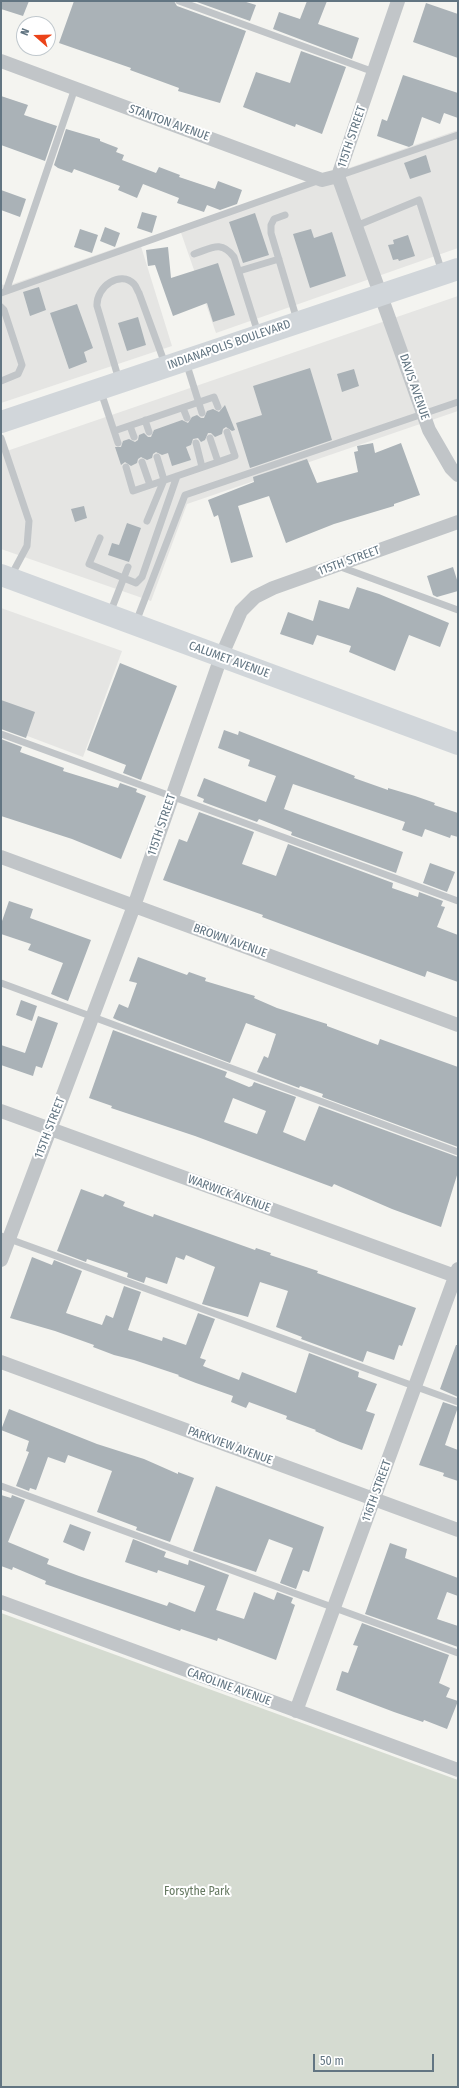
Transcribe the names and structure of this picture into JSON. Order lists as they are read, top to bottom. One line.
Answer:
{"streets":{"main road":["INDIANAPOLIS BOULEVARD","CALUMET AVENUE"],"street":["STANTON AVENUE","115TH STREET","DAVIS AVENUE","BROWN AVENUE","WARWICK AVENUE","PARKVIEW AVENUE","116TH STREET","CAROLINE AVENUE"]},"crossings":[["115TH STREET","INDIANAPOLIS BOULEVARD"],["115TH STREET","DAVIS AVENUE"],["115TH STREET","CALUMET AVENUE"],["115TH STREET","BROWN AVENUE"],["115TH STREET","WARWICK AVENUE"],["INDIANAPOLIS BOULEVARD","DAVIS AVENUE"],["WARWICK AVENUE","116TH STREET"],["PARKVIEW AVENUE","116TH STREET"],["116TH STREET","CAROLINE AVENUE"]],"parks":["Forsythe Park"],"scale_bar":"50 m","north":"left"}
